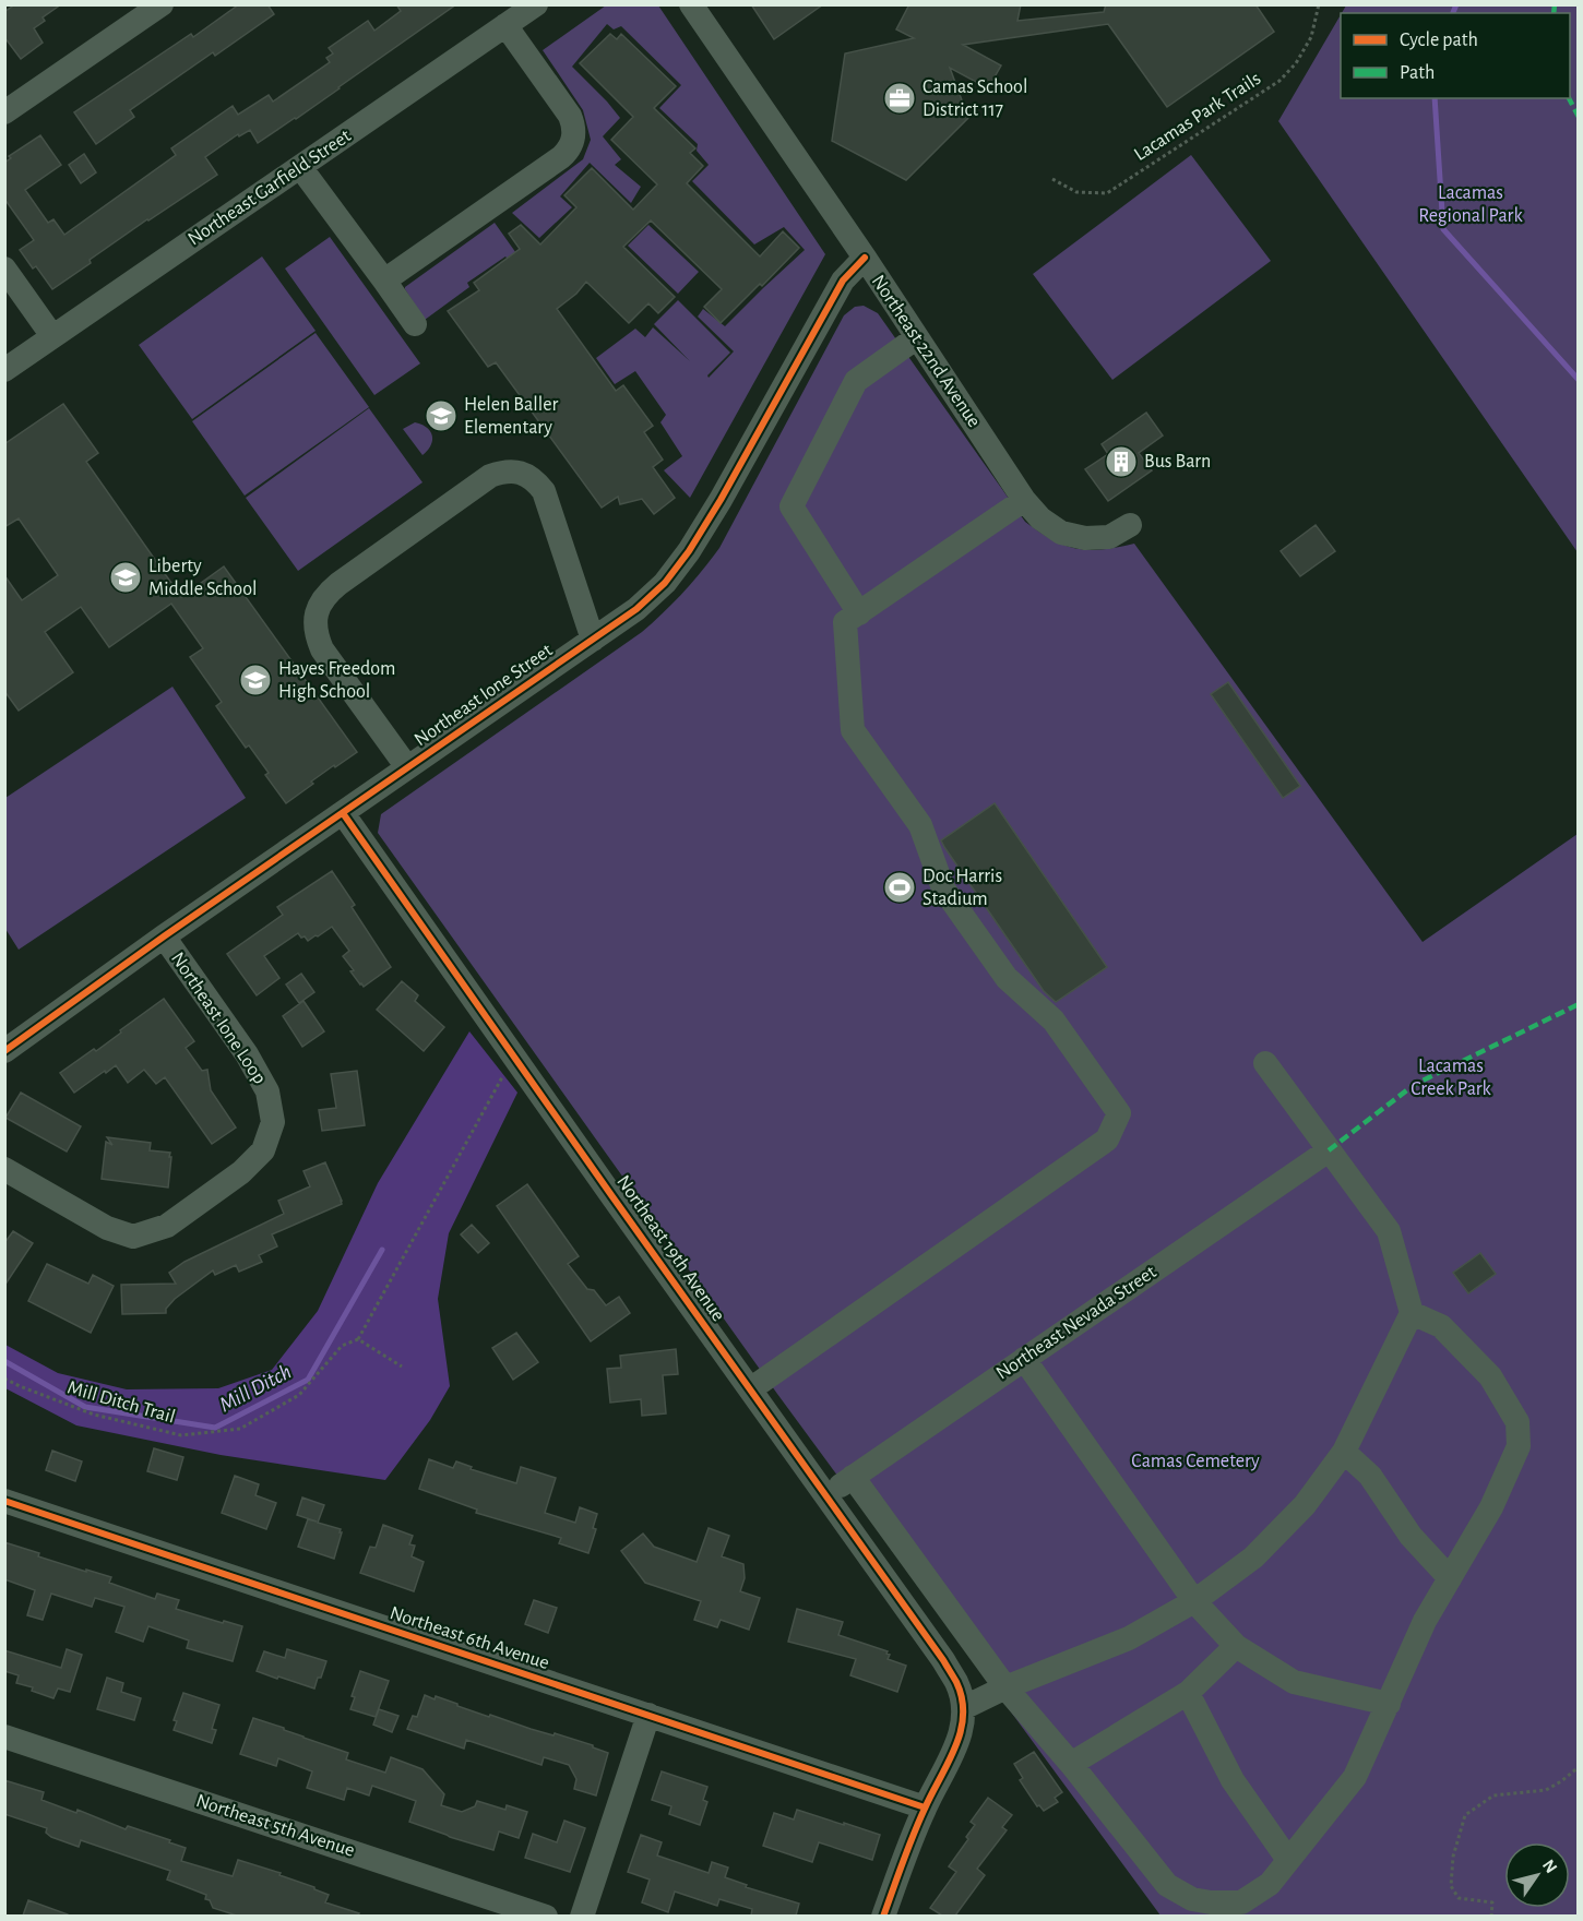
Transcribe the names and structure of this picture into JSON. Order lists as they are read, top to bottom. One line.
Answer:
{"streets":{"street":["Northeast Garfield Street","Northeast 22nd Avenue","Northeast Ione Street","Northeast Ione Loop","Northeast 19th Avenue","Northeast Nevada Street","Northeast 6th Avenue","Northeast 5th Avenue"],"path":["Lacamas Park Trails","Mill Ditch Trail"]},"crossings":[["Northeast 22nd Avenue","Northeast Ione Street"],["Northeast Ione Street","Northeast Ione Loop"],["Northeast Ione Street","Northeast 19th Avenue"],["Northeast 19th Avenue","Northeast Nevada Street"],["Northeast 19th Avenue","Mill Ditch Trail"]],"water":["Mill Ditch"],"parks":["Lacamas Regional Park","Lacamas Creek Park","Camas Cemetery"],"places":{"office":["Camas School District 117"],"school or university":["Helen Baller Elementary","Liberty Middle School","Hayes Freedom High School"],"building":["Bus Barn"],"sports":["Doc Harris Stadium"]},"legend":["Cycle path","Path"],"north":"top right"}
